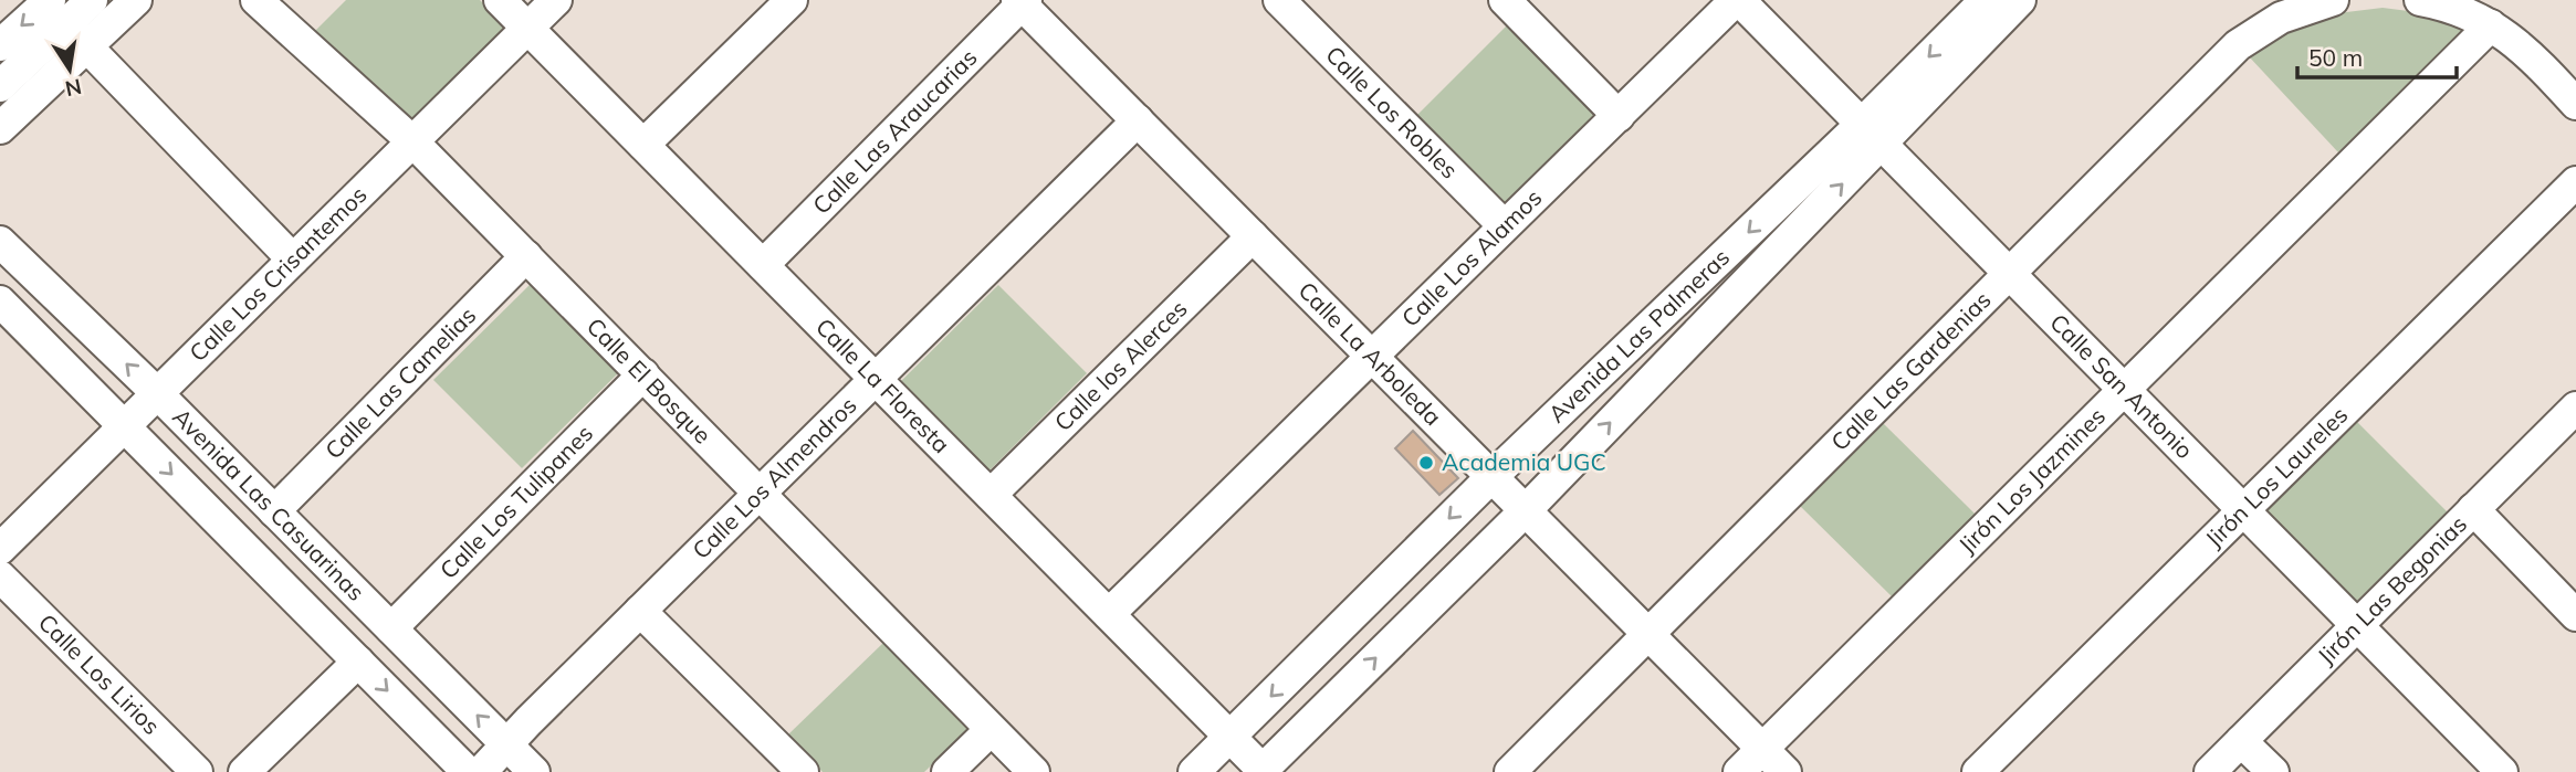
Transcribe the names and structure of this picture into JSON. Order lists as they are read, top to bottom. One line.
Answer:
{"streets":{"street":["Calle Los Robles","Calle Las Araucarias","Calle Los Alamos","Calle Los Crisantemos","Avenida Las Palmeras","Calle La Arboleda","Calle los Alerces","Calle Las Gardenias","Calle El Bosque","Calle Las Camelias","Calle La Floresta","Calle San Antonio","Jirón Los Laureles","Calle Los Almendros","Jirón Los Jazmines","Calle Los Tulipanes","Avenida Las Casuarinas","Jirón Las Begonias","Calle Los Lirios"]},"crossings":[["Calle Los Robles","Calle Los Alamos"],["Calle Las Araucarias","Calle La Arboleda"],["Calle Las Araucarias","Calle La Floresta"],["Calle Los Alamos","Calle La Arboleda"],["Calle Los Alamos","Calle La Floresta"],["Calle Los Alamos","Calle San Antonio"],["Calle Los Crisantemos","Calle El Bosque"],["Calle Los Crisantemos","Calle La Floresta"],["Calle Los Crisantemos","Avenida Las Casuarinas"],["Avenida Las Palmeras","Calle La Arboleda"],["Avenida Las Palmeras","Calle La Floresta"],["Avenida Las Palmeras","Calle San Antonio"],["Calle La Arboleda","Calle los Alerces"],["Calle La Arboleda","Calle Las Gardenias"],["Calle La Arboleda","Calle Los Almendros"],["Calle La Arboleda","Jirón Los Jazmines"],["Calle los Alerces","Calle La Floresta"],["Calle Las Gardenias","Calle San Antonio"],["Calle El Bosque","Calle Las Camelias"],["Calle El Bosque","Calle Los Almendros"],["Calle El Bosque","Calle Los Tulipanes"],["Calle Las Camelias","Avenida Las Casuarinas"],["Calle La Floresta","Calle Los Almendros"],["Calle San Antonio","Jirón Los Laureles"],["Calle San Antonio","Jirón Los Jazmines"],["Calle San Antonio","Jirón Las Begonias"],["Calle Los Almendros","Avenida Las Casuarinas"],["Calle Los Tulipanes","Avenida Las Casuarinas"]],"places":["Academia UGC"],"scale_bar":"50 m","north":"bottom"}
